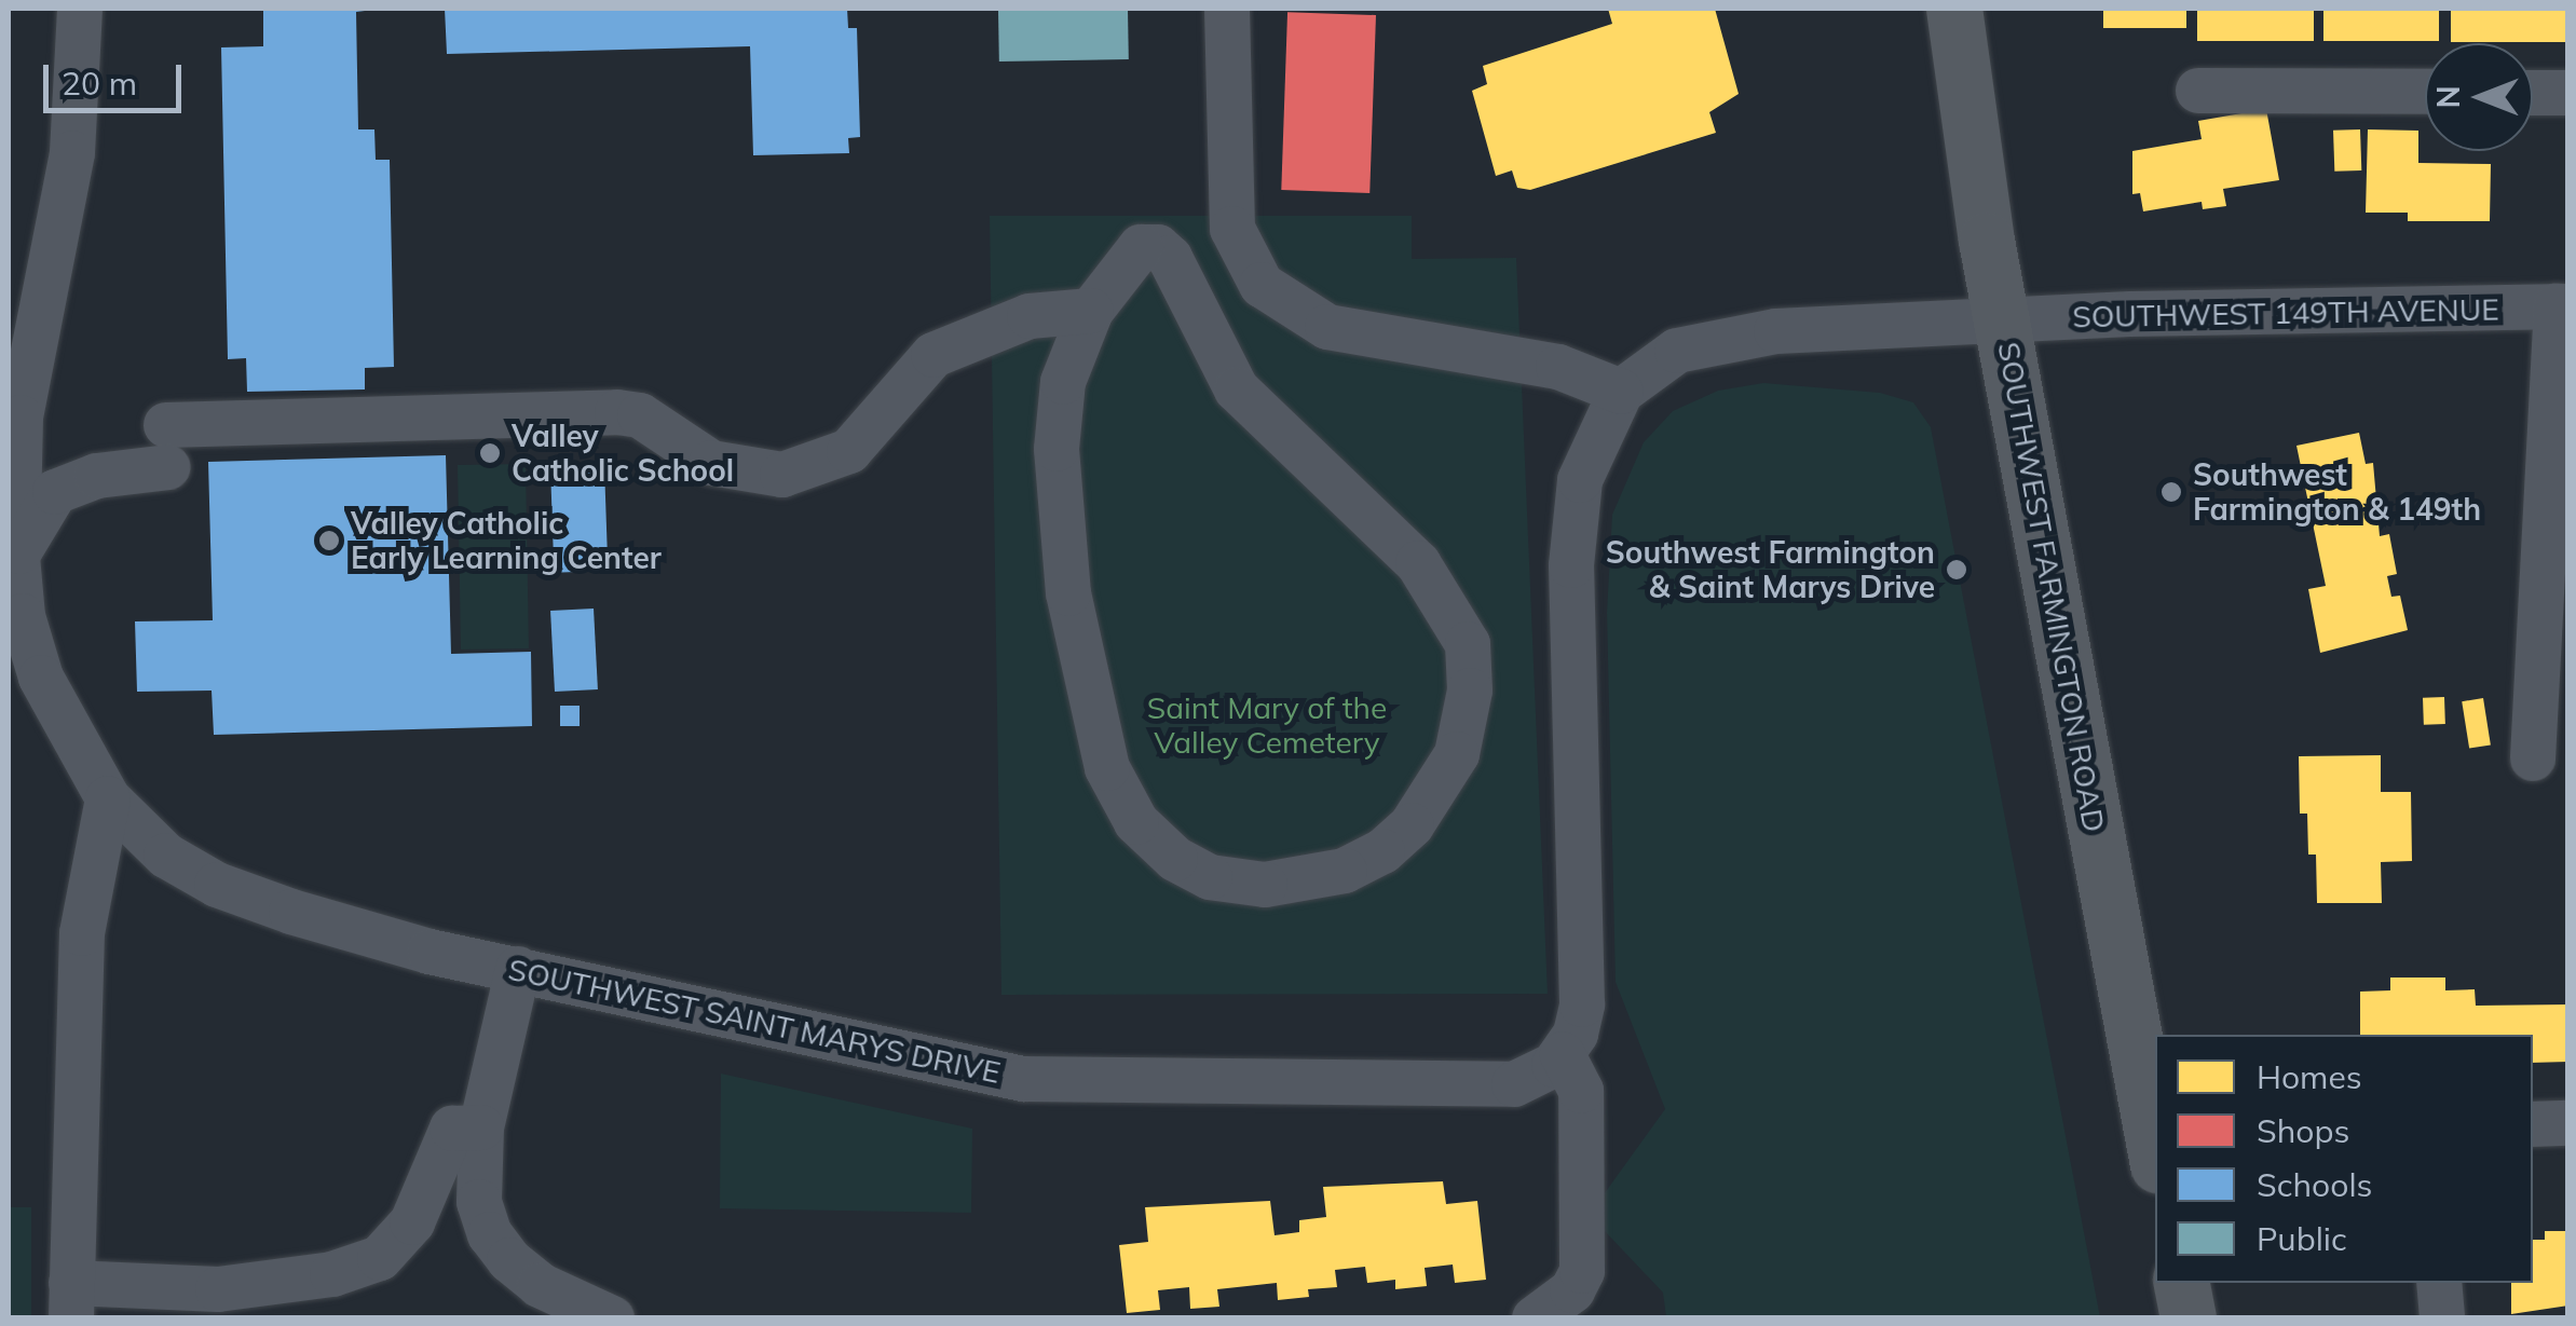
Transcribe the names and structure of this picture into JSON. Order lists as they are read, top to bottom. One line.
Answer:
{"streets":{"main road":["SOUTHWEST FARMINGTON ROAD"],"street":["SOUTHWEST 149TH AVENUE","SOUTHWEST SAINT MARYS DRIVE"]},"crossings":[["SOUTHWEST 149TH AVENUE","SOUTHWEST FARMINGTON ROAD"]],"parks":["Saint Mary of the Valley Cemetery"],"places":["Valley Catholic School","Southwest Farmington & 149th","Valley Catholic Early Learning Center","Southwest Farmington & Saint Marys Drive"],"legend":["Homes","Shops","Schools","Public"],"scale_bar":"20 m","north":"left"}
